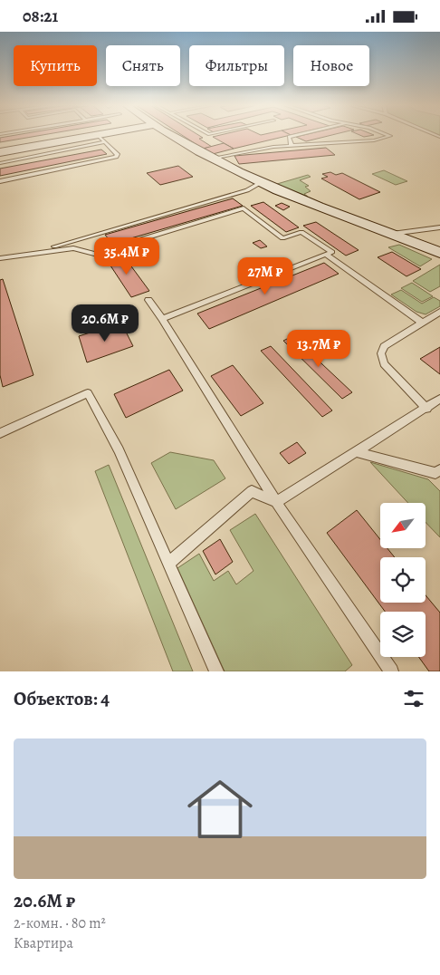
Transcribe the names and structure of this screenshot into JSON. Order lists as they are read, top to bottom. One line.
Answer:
{"north":"bottom left","page":{"status":"08:21","chip":["Купить","Снять","Фильтры","Новое"],"price":["35.4M ₽","27M ₽","20.6M ₽","13.7M ₽"],"heading":"Объектов: 4","list":[{"name":"20.6M ₽","note":"2-комн. · 80 m² · Квартира"}]}}
